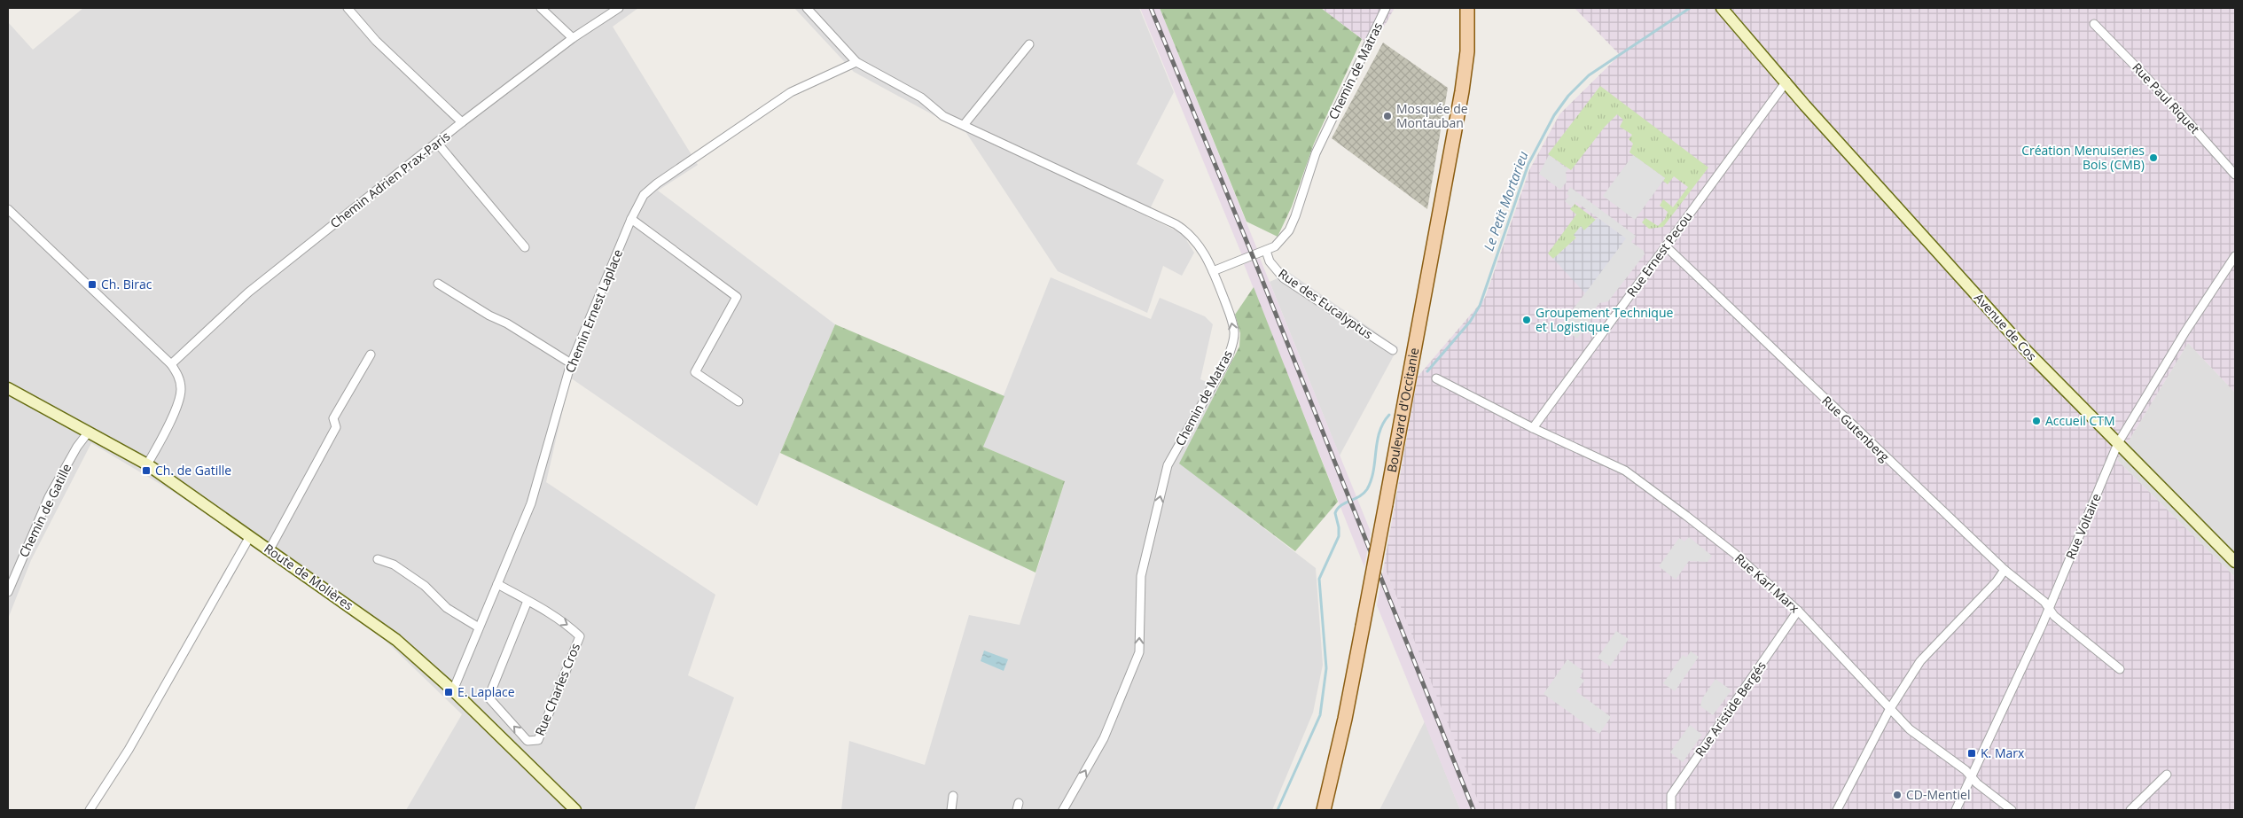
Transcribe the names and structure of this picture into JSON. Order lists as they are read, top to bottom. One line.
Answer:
{"streets":{"main road":["Boulevard d'Occitanie"],"street":["Chemin de Matras","Rue Paul Riquet","Chemin Adrien Prax-Paris","Rue Ernest Pecou","Rue des Eucalyptus","Chemin Ernest Laplace","Avenue de Cos","Rue Gutenberg","Chemin de Gatille","Rue Voltaire","Route de Molières","Rue Karl Marx","Rue Charles Cros","Rue Aristide Bergés"]},"crossings":[["Chemin de Matras","Rue des Eucalyptus"],["Rue Ernest Pecou","Avenue de Cos"],["Rue Ernest Pecou","Rue Gutenberg"],["Rue Ernest Pecou","Rue Karl Marx"],["Chemin Ernest Laplace","Route de Molières"],["Chemin Ernest Laplace","Rue Charles Cros"],["Avenue de Cos","Rue Voltaire"],["Rue Gutenberg","Rue Voltaire"],["Chemin de Gatille","Route de Molières"],["Rue Voltaire","Rue Karl Marx"],["Rue Karl Marx","Rue Aristide Bergés"]],"one_way":["Chemin de Matras"],"water":["Le Petit Mortarieu"],"places":{"other":["Mosquée de Montauban","Création Menuiseries Bois (CMB)","Groupement Technique et Logistique","Accueil CTM","CD-Mentiel"],"transit":["Ch. Birac","Ch. de Gatille","E. Laplace","K. Marx"]}}
